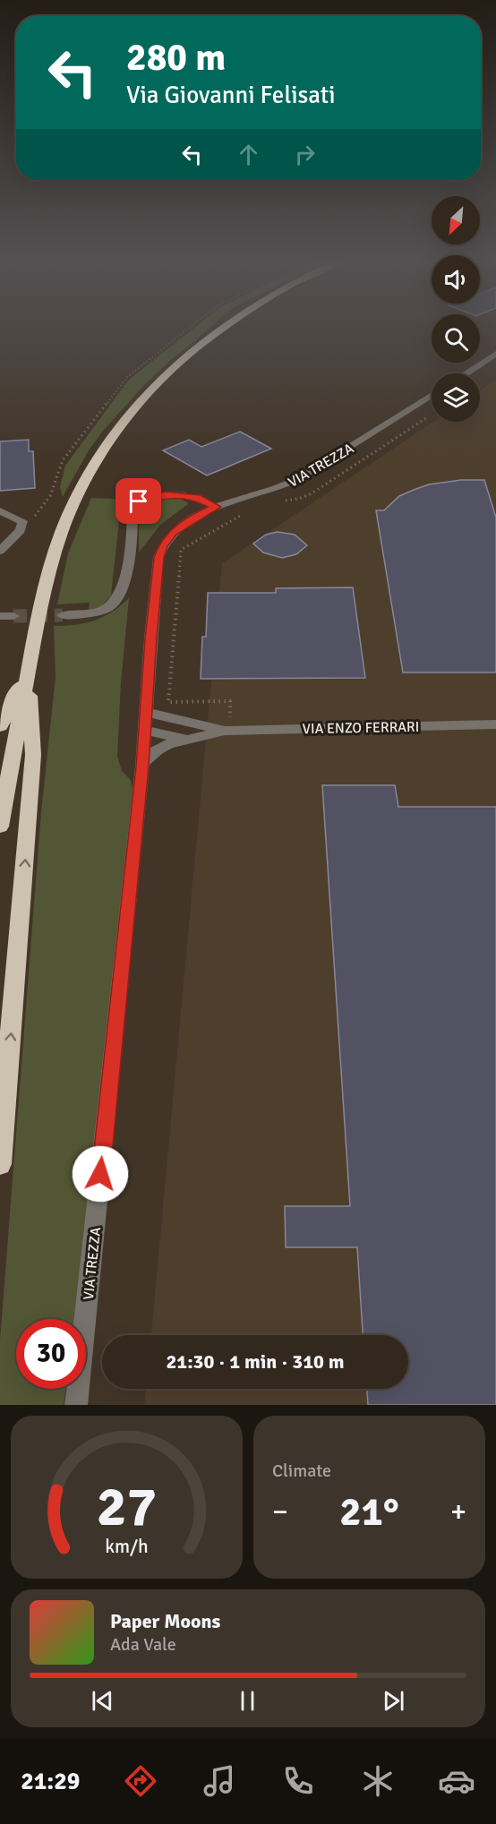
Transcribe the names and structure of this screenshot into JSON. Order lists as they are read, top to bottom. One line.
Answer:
{"streets":{"street":["VIA TREZZA","VIA ENZO FERRARI"]},"crossings":[["VIA TREZZA","VIA ENZO FERRARI"]],"north":"bottom left","page":{"turn":["280 m","Via Giovanni Felisati"],"limit":"30","trip":"21:30 · 1 min · 310 m","tile":"Climate","heat":["−","21°","+"],"song":["Paper Moons","Ada Vale"],"tabs":"21:29","gauge":["27","km/h"]}}
